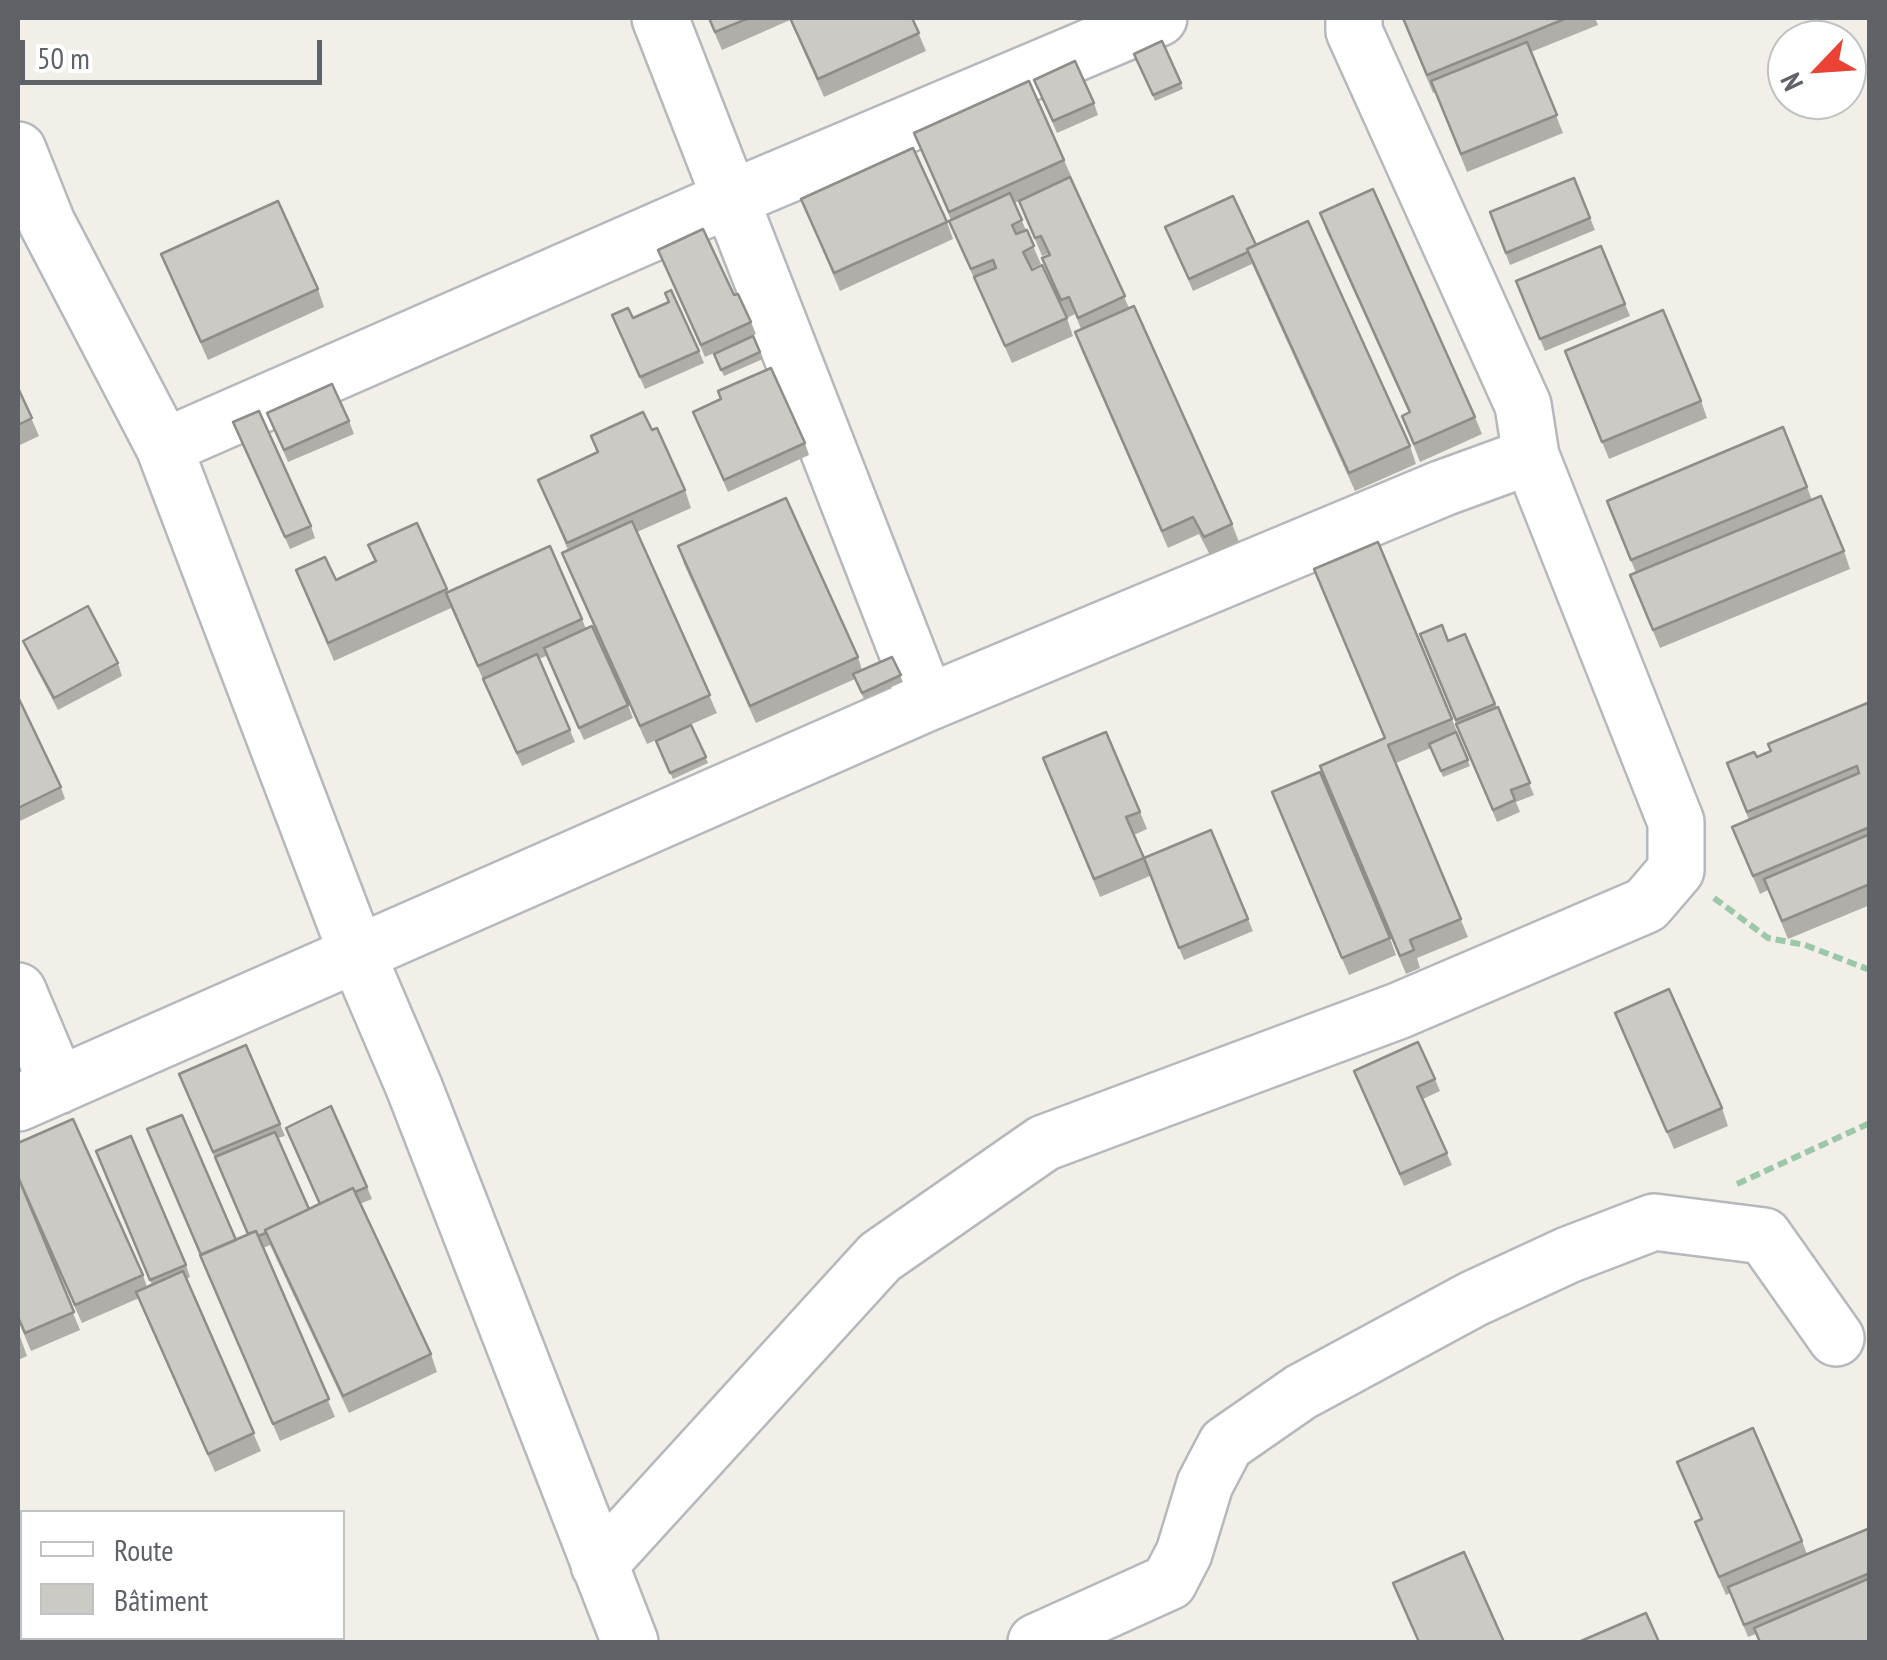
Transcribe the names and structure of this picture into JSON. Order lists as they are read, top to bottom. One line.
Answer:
{"legend":["Route","Bâtiment"],"scale_bar":"50 m","north":"bottom left"}
